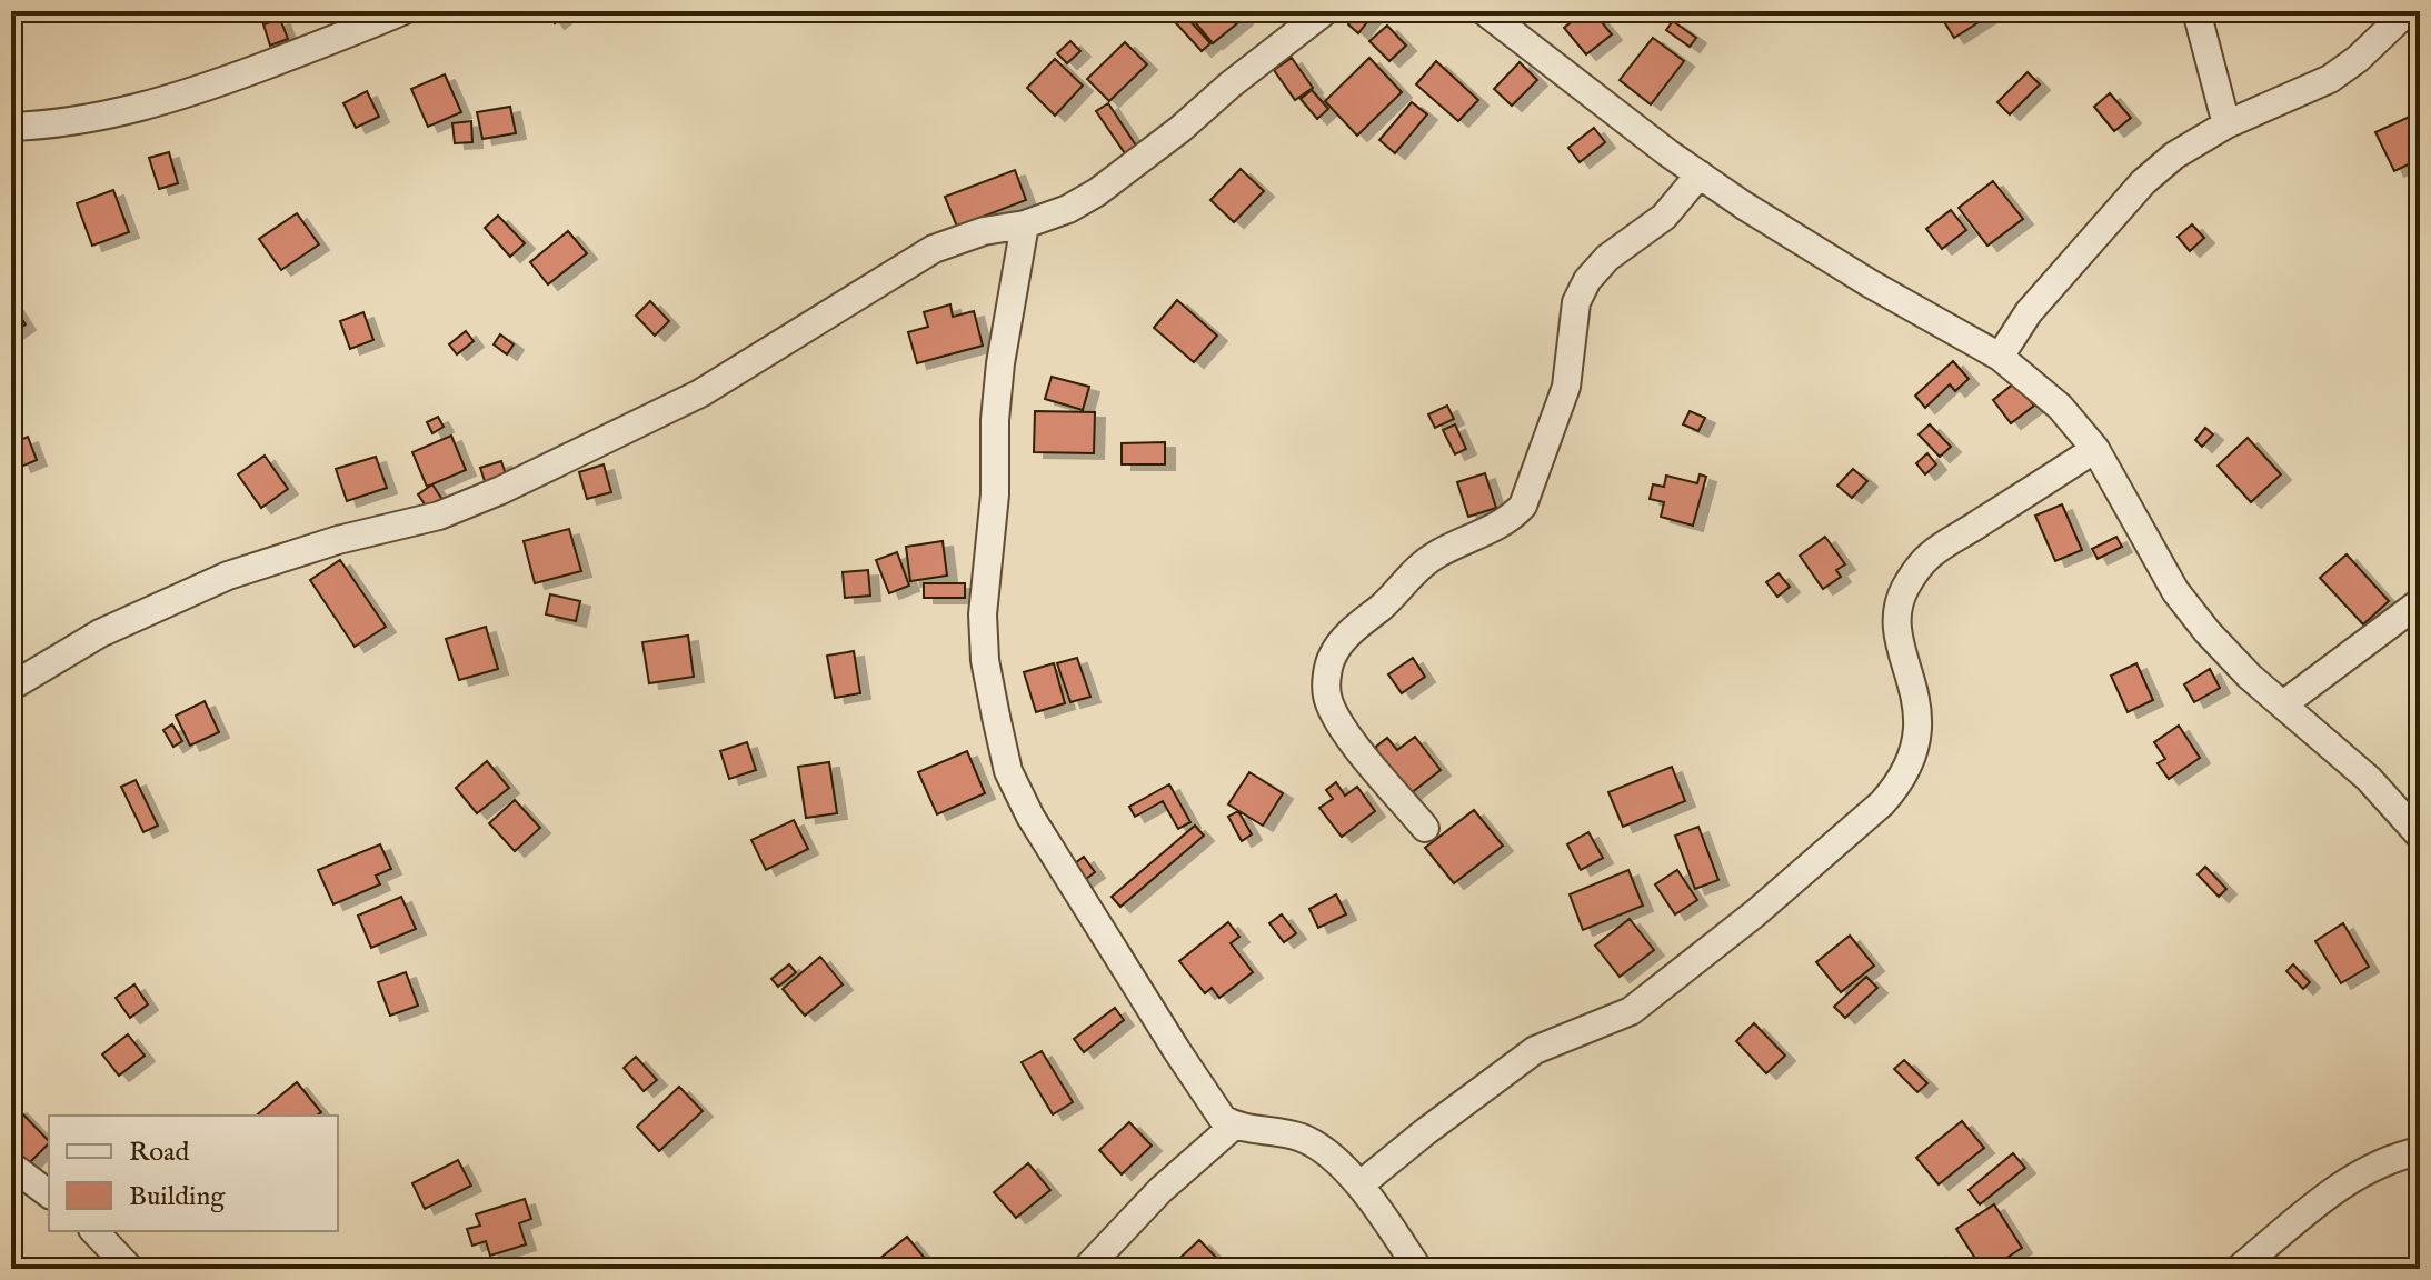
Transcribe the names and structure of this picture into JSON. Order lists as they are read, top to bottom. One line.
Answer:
{"legend":["Road","Building"]}
